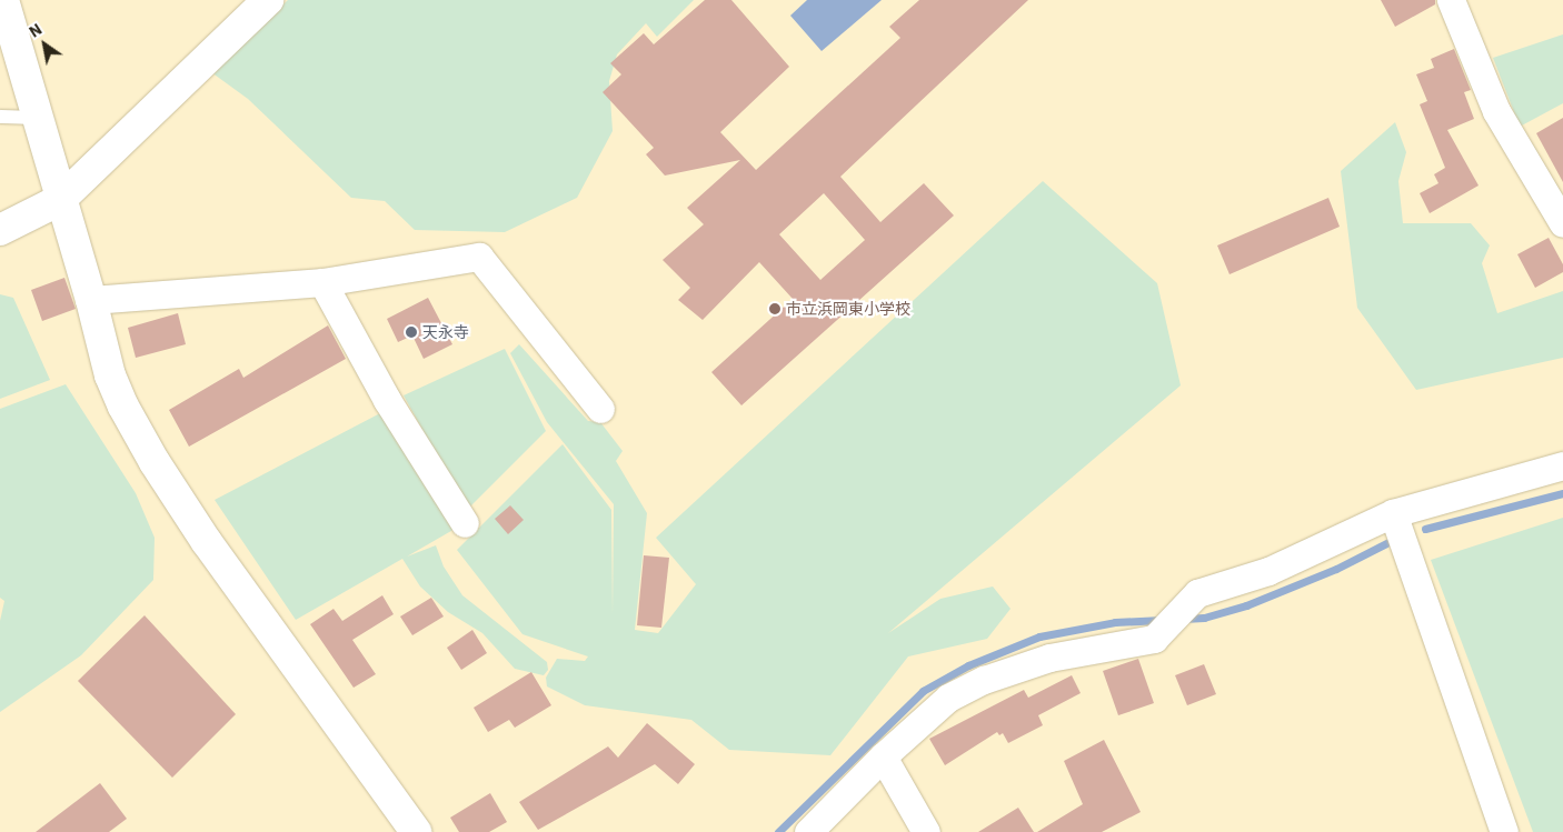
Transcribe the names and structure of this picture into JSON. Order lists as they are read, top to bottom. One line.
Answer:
{"places":["市立浜岡東小学校","天永寺"],"north":"top left"}
